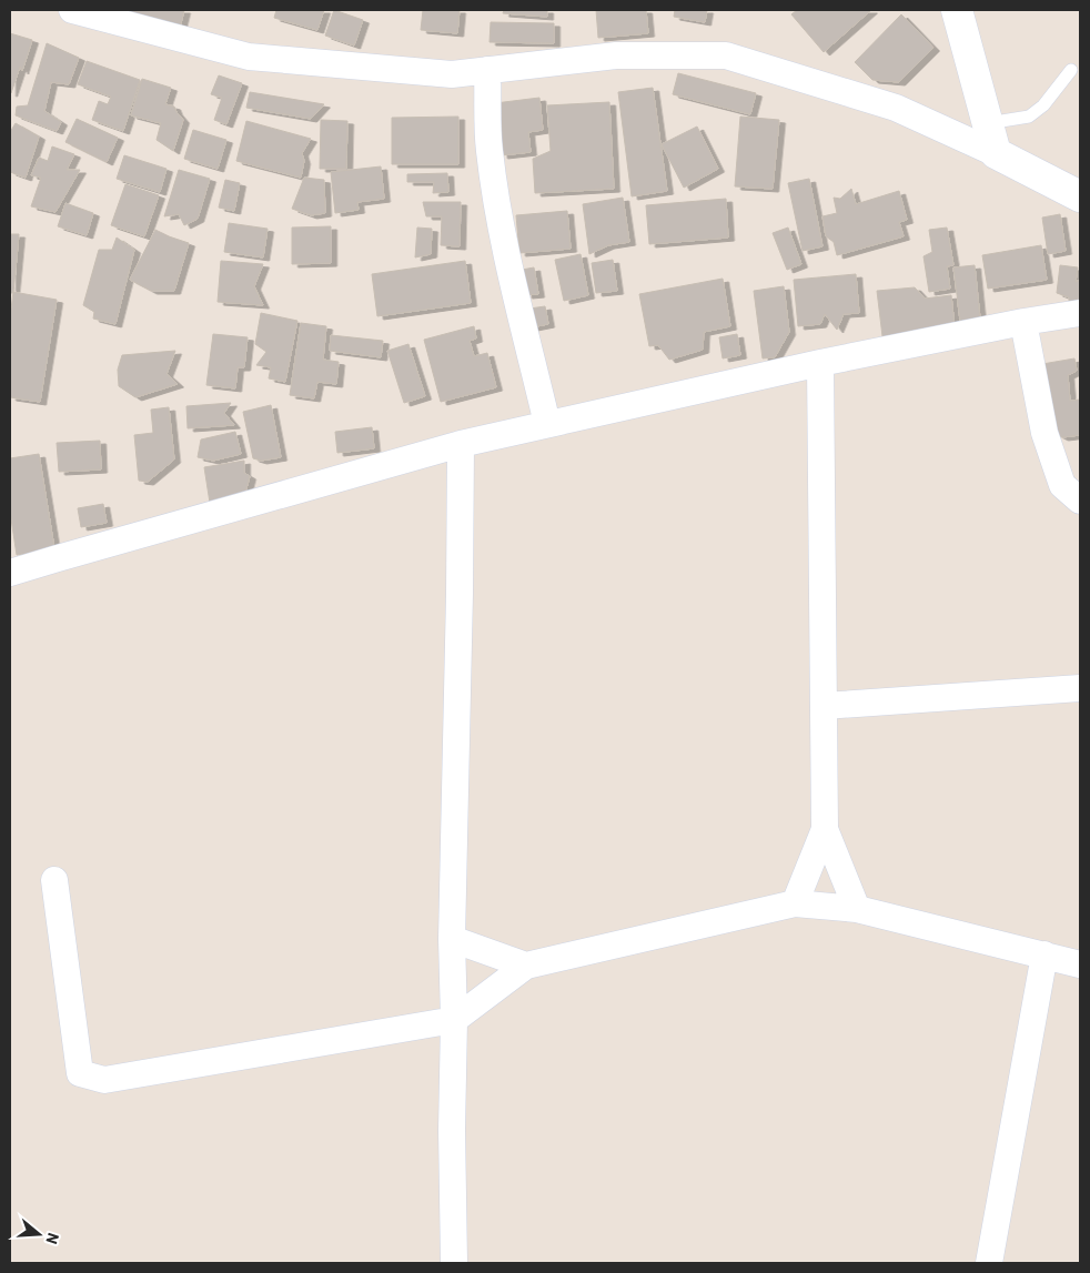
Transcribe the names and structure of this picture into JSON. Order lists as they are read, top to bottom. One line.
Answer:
{"north":"right"}
